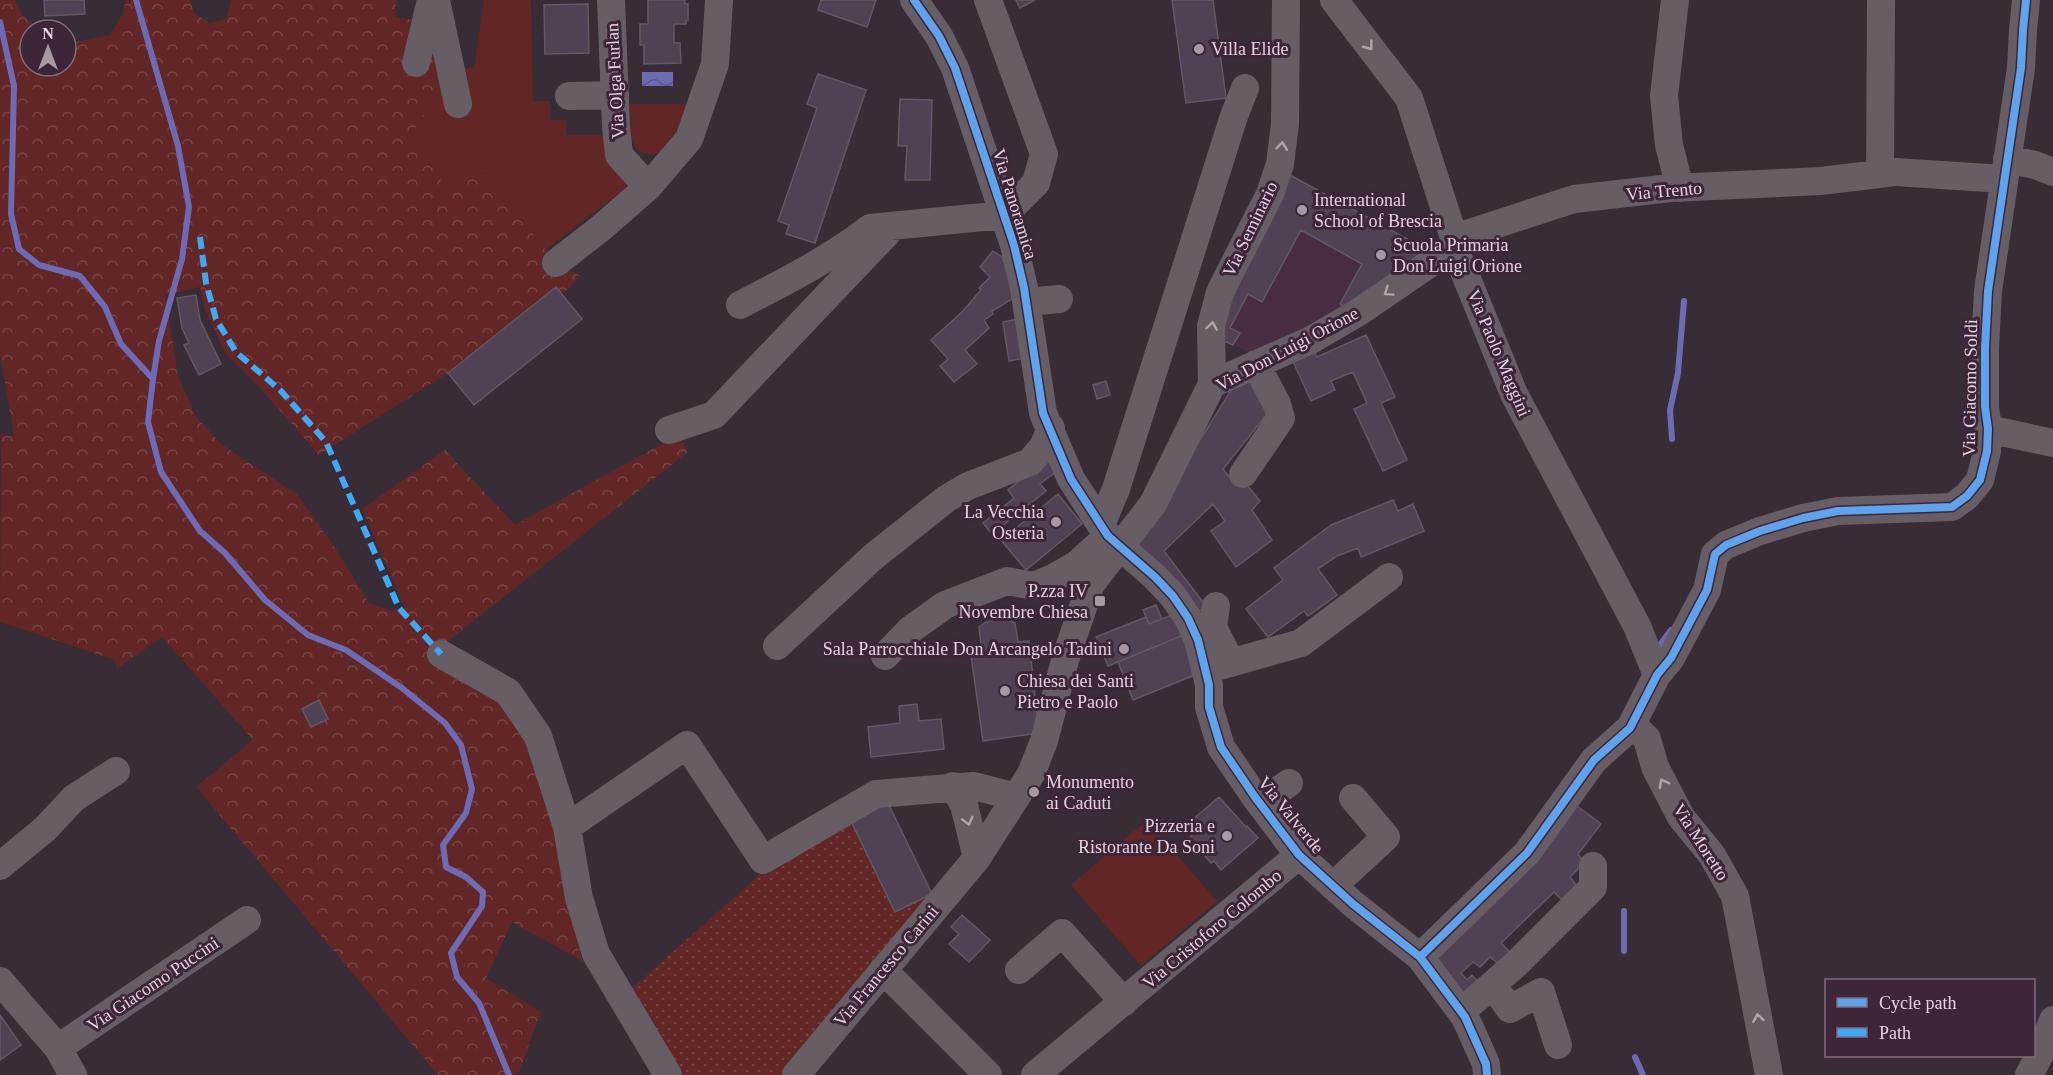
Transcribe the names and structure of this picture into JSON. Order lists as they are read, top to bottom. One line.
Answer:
{"streets":{"street":["Via Olga Furlan","Via Trento","Via Panoramica","Via Seminario","Via Don Luigi Orione","Via Paolo Maggini","Via Giacomo Soldi","Via Valverde","Via Moretto","Via Cristoforo Colombo","Via Francesco Carini","Via Giacomo Puccini"]},"crossings":[["Via Trento","Via Don Luigi Orione"],["Via Trento","Via Paolo Maggini"],["Via Trento","Via Giacomo Soldi"],["Via Panoramica","Via Don Luigi Orione"],["Via Panoramica","Via Valverde"],["Via Panoramica","Via Francesco Carini"],["Via Seminario","Via Don Luigi Orione"],["Via Don Luigi Orione","Via Paolo Maggini"],["Via Don Luigi Orione","Via Valverde"],["Via Don Luigi Orione","Via Francesco Carini"],["Via Paolo Maggini","Via Giacomo Soldi"],["Via Giacomo Soldi","Via Moretto"],["Via Valverde","Via Cristoforo Colombo"],["Via Valverde","Via Francesco Carini"]],"one_way":["Via Don Luigi Orione","Via Paolo Maggini","Via Moretto"],"places":{"other":["Villa Elide","International School of Brescia","Scuola Primaria Don Luigi Orione","La Vecchia Osteria","Sala Parrocchiale Don Arcangelo Tadini","Chiesa dei Santi Pietro e Paolo","Monumento ai Caduti","Pizzeria e Ristorante Da Soni"],"transit":["P.zza IV Novembre Chiesa"]},"legend":["Cycle path","Path"],"north":"top"}
